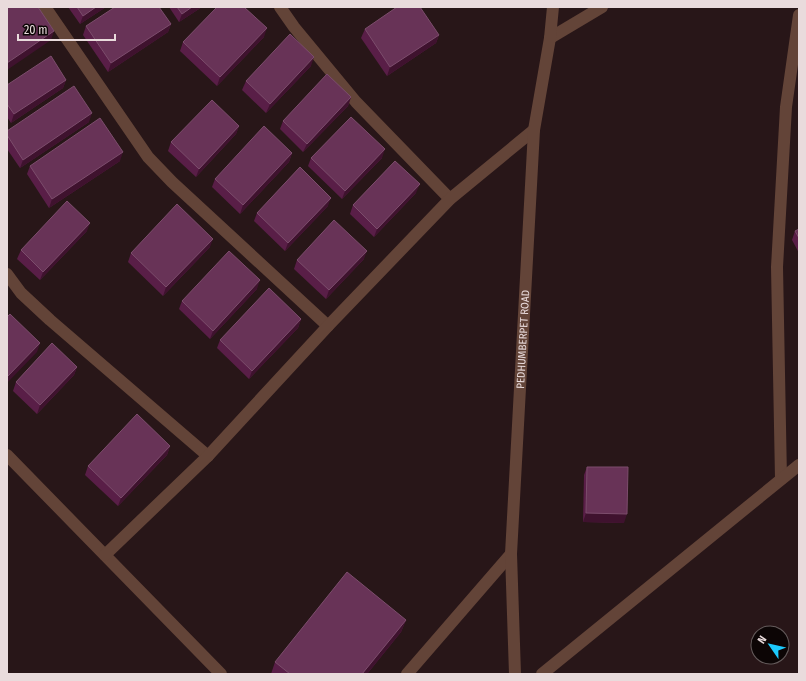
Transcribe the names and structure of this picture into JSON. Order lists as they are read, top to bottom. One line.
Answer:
{"streets":{"street":["PEDHUMBERPET ROAD"]},"scale_bar":"20 m","north":"top left"}
